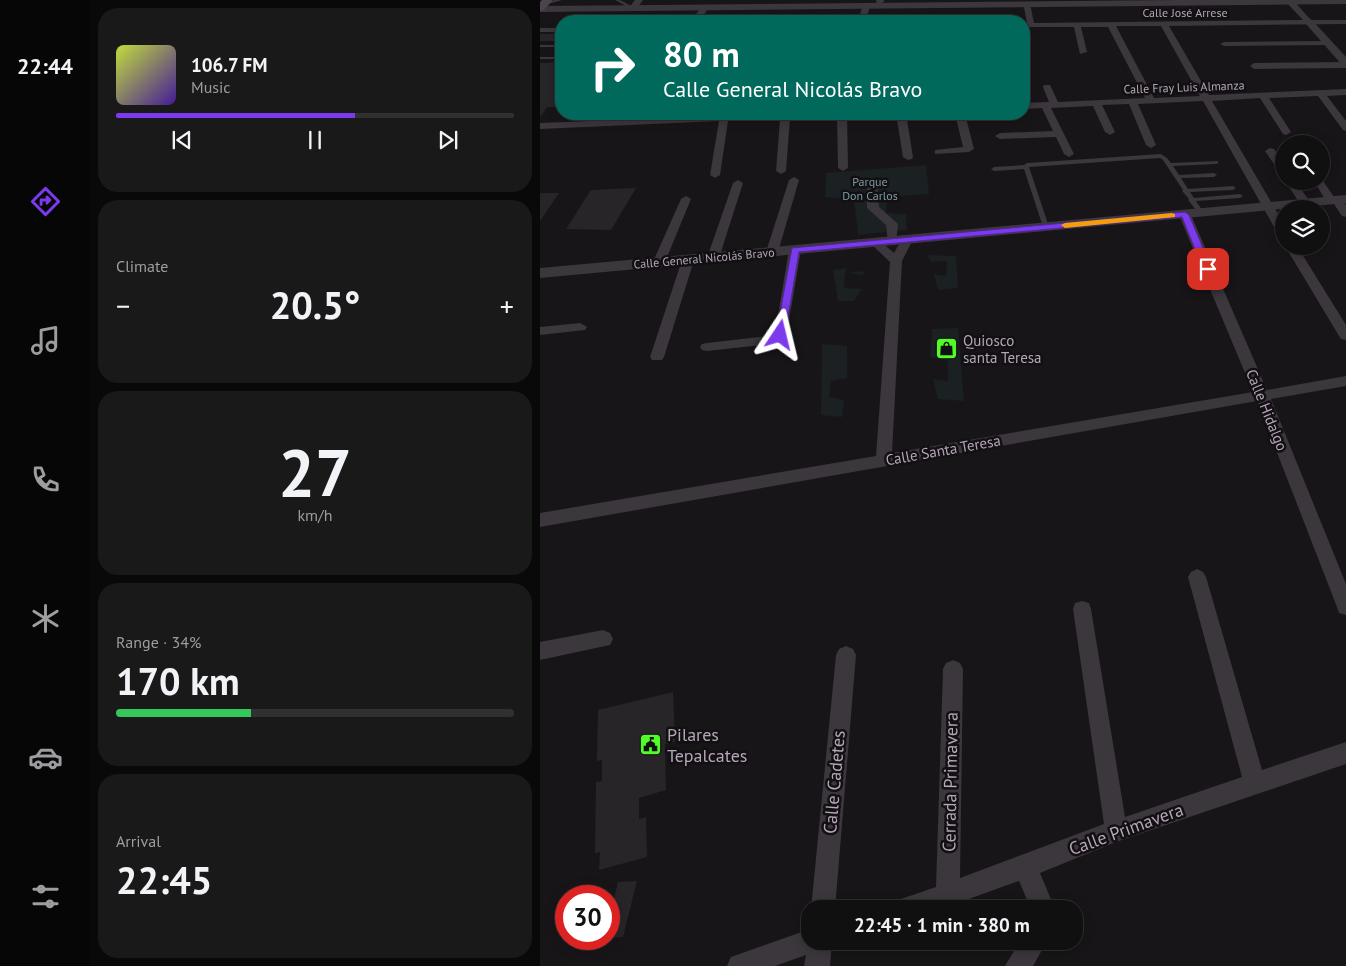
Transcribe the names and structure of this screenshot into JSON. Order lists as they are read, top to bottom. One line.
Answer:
{"streets":{"street":["Calle José Arrese","Calle Fray Luis Almanza","Calle General Nicolás Bravo","Calle Hidalgo","Calle Santa Teresa","Calle Cadetes","Cerrada Primavera","Calle Primavera"]},"crossings":[["Calle General Nicolás Bravo","Calle Hidalgo"],["Calle Hidalgo","Calle Santa Teresa"],["Cerrada Primavera","Calle Primavera"]],"parks":["Parque Don Carlos"],"places":{"shop":["Quiosco santa Teresa"],"public building":["Pilares Tepalcates"]},"page":{"tabs":"22:44","turn":["80 m","Calle General Nicolás Bravo"],"song":["106.7 FM","Music"],"tile":["Climate",["27","km/h"],["Range · 34%","170 km"],["Arrival","22:45"]],"heat":["−","20.5°","+"],"limit":"30","trip":"22:45 · 1 min · 380 m"}}
